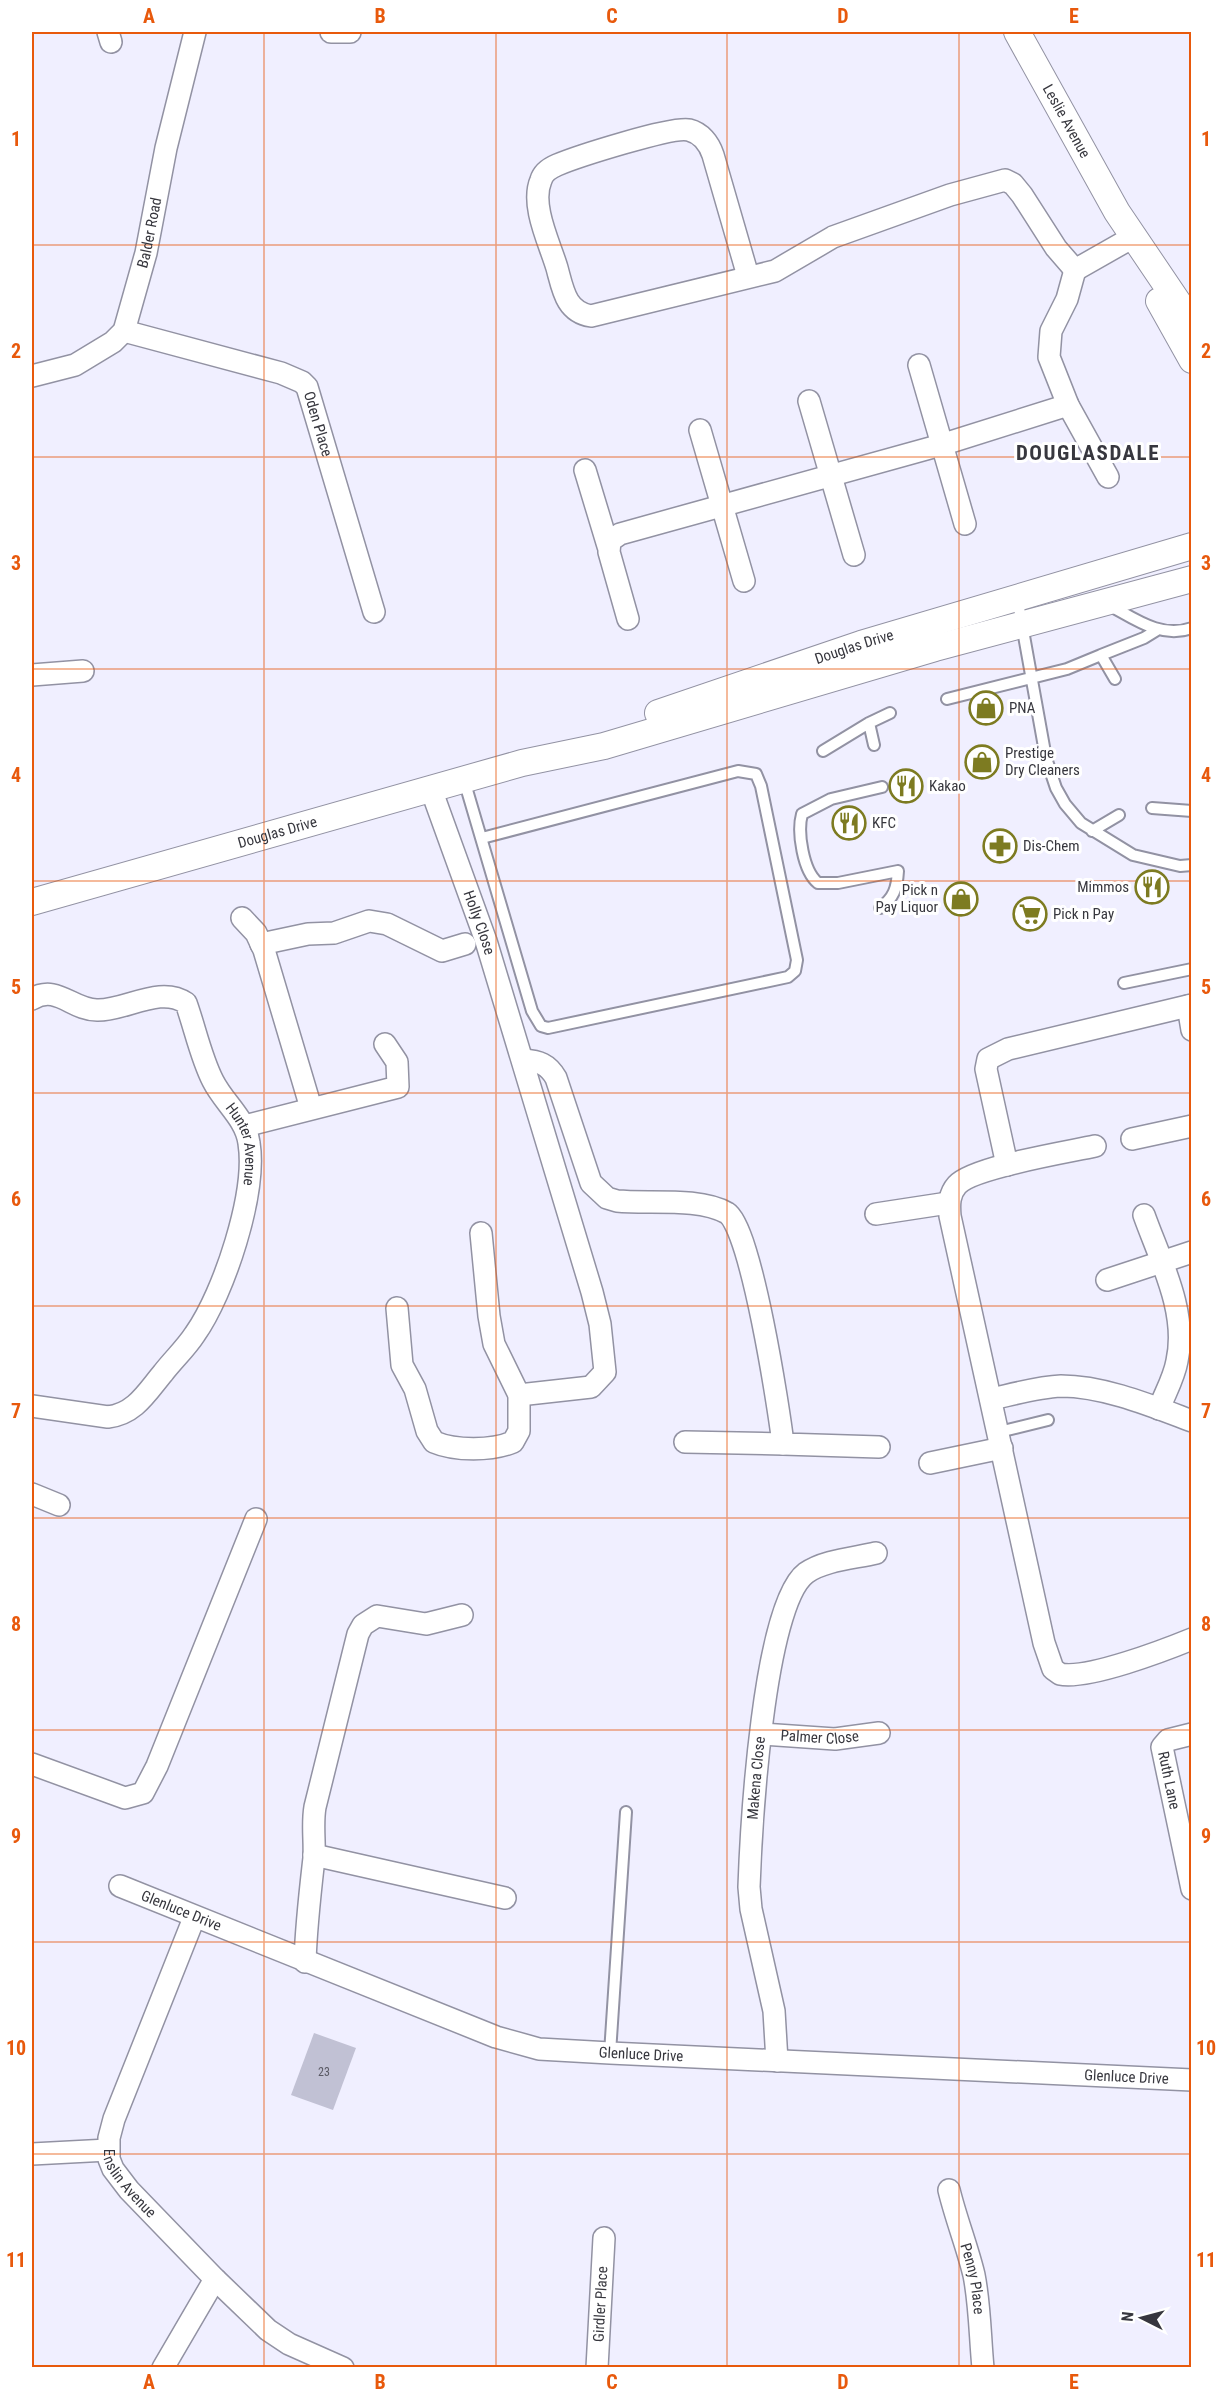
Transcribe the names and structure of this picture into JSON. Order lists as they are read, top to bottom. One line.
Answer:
{"streets":{"street":["Leslie Avenue","Balder Road","Oden Place","Douglas Drive","Holly Close","Hunter Avenue","Palmer Close","Makena Close","Ruth Lane","Glenluce Drive","Enslin Avenue","Penny Place","Girdler Place"]},"crossings":[["Balder Road","Oden Place"],["Douglas Drive","Holly Close"],["Palmer Close","Makena Close"],["Makena Close","Glenluce Drive"],["Glenluce Drive","Enslin Avenue"]],"districts":["DOUGLASDALE"],"places":{"shop":["PNA","Prestige Dry Cleaners","Pick n Pay Liquor"],"restaurant":["Kakao","KFC","Mimmos"],"pharmacy":["Dis-Chem"],"supermarket":["Pick n Pay"]},"house_numbers":["23"],"north":"left","grid":{"columns":["A","B","C","D","E"],"rows":["1","2","3","4","5","6","7","8","9","10","11"]}}
